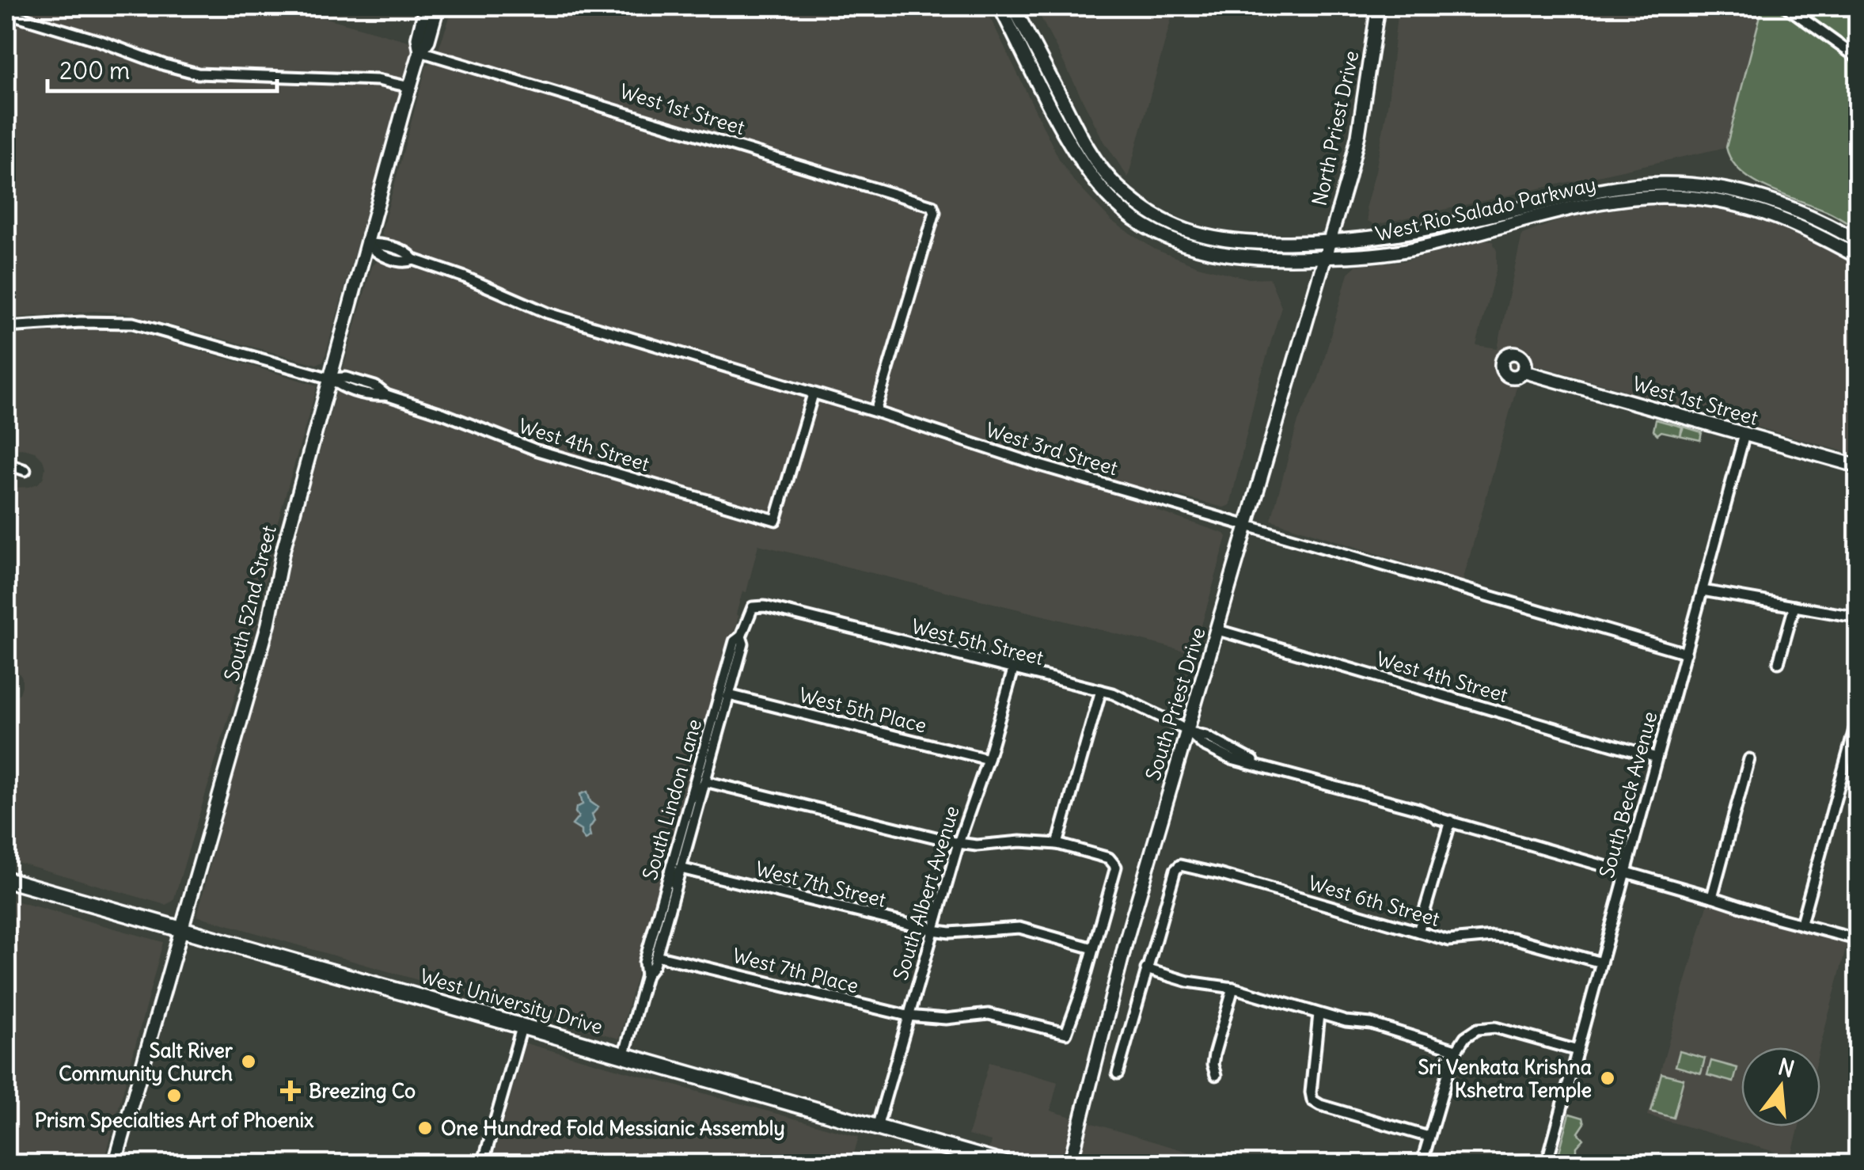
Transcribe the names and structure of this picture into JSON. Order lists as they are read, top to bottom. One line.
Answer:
{"streets":{"main road":["West 1st Street","North Priest Drive","West Rio Salado Parkway","South 52nd Street","South Priest Drive","West University Drive"],"street":["West 4th Street","West 3rd Street","West 5th Street","West 5th Place","South Beck Avenue","South Lindon Lane","West 7th Street","South Albert Avenue","West 6th Street","West 7th Place"]},"crossings":[["West 1st Street","West 3rd Street"],["West 1st Street","South 52nd Street"],["West 1st Street","South Beck Avenue"],["North Priest Drive","West Rio Salado Parkway"],["North Priest Drive","South Priest Drive"],["West Rio Salado Parkway","South Priest Drive"],["West 4th Street","West 3rd Street"],["West 4th Street","South 52nd Street"],["West 4th Street","South Priest Drive"],["West 4th Street","South Beck Avenue"],["West 3rd Street","South 52nd Street"],["West 3rd Street","South Priest Drive"],["West 3rd Street","South Beck Avenue"],["South 52nd Street","West University Drive"],["West 5th Street","South Priest Drive"],["West 5th Street","South Beck Avenue"],["West 5th Street","South Lindon Lane"],["West 5th Street","South Albert Avenue"],["West 5th Place","South Lindon Lane"],["West 5th Place","South Albert Avenue"],["South Beck Avenue","West 6th Street"],["South Lindon Lane","West 7th Street"],["South Lindon Lane","West 7th Place"],["South Lindon Lane","West University Drive"],["West 7th Street","South Albert Avenue"],["West 7th Street","West 7th Place"],["South Albert Avenue","West 7th Place"],["South Albert Avenue","West University Drive"]],"places":{"other":["Salt River Community Church","Sri Venkata Krishna Kshetra Temple","Prism Specialties Art of Phoenix","One Hundred Fold Messianic Assembly"],"health":["Breezing Co"]},"scale_bar":"200 m","north":"top"}
